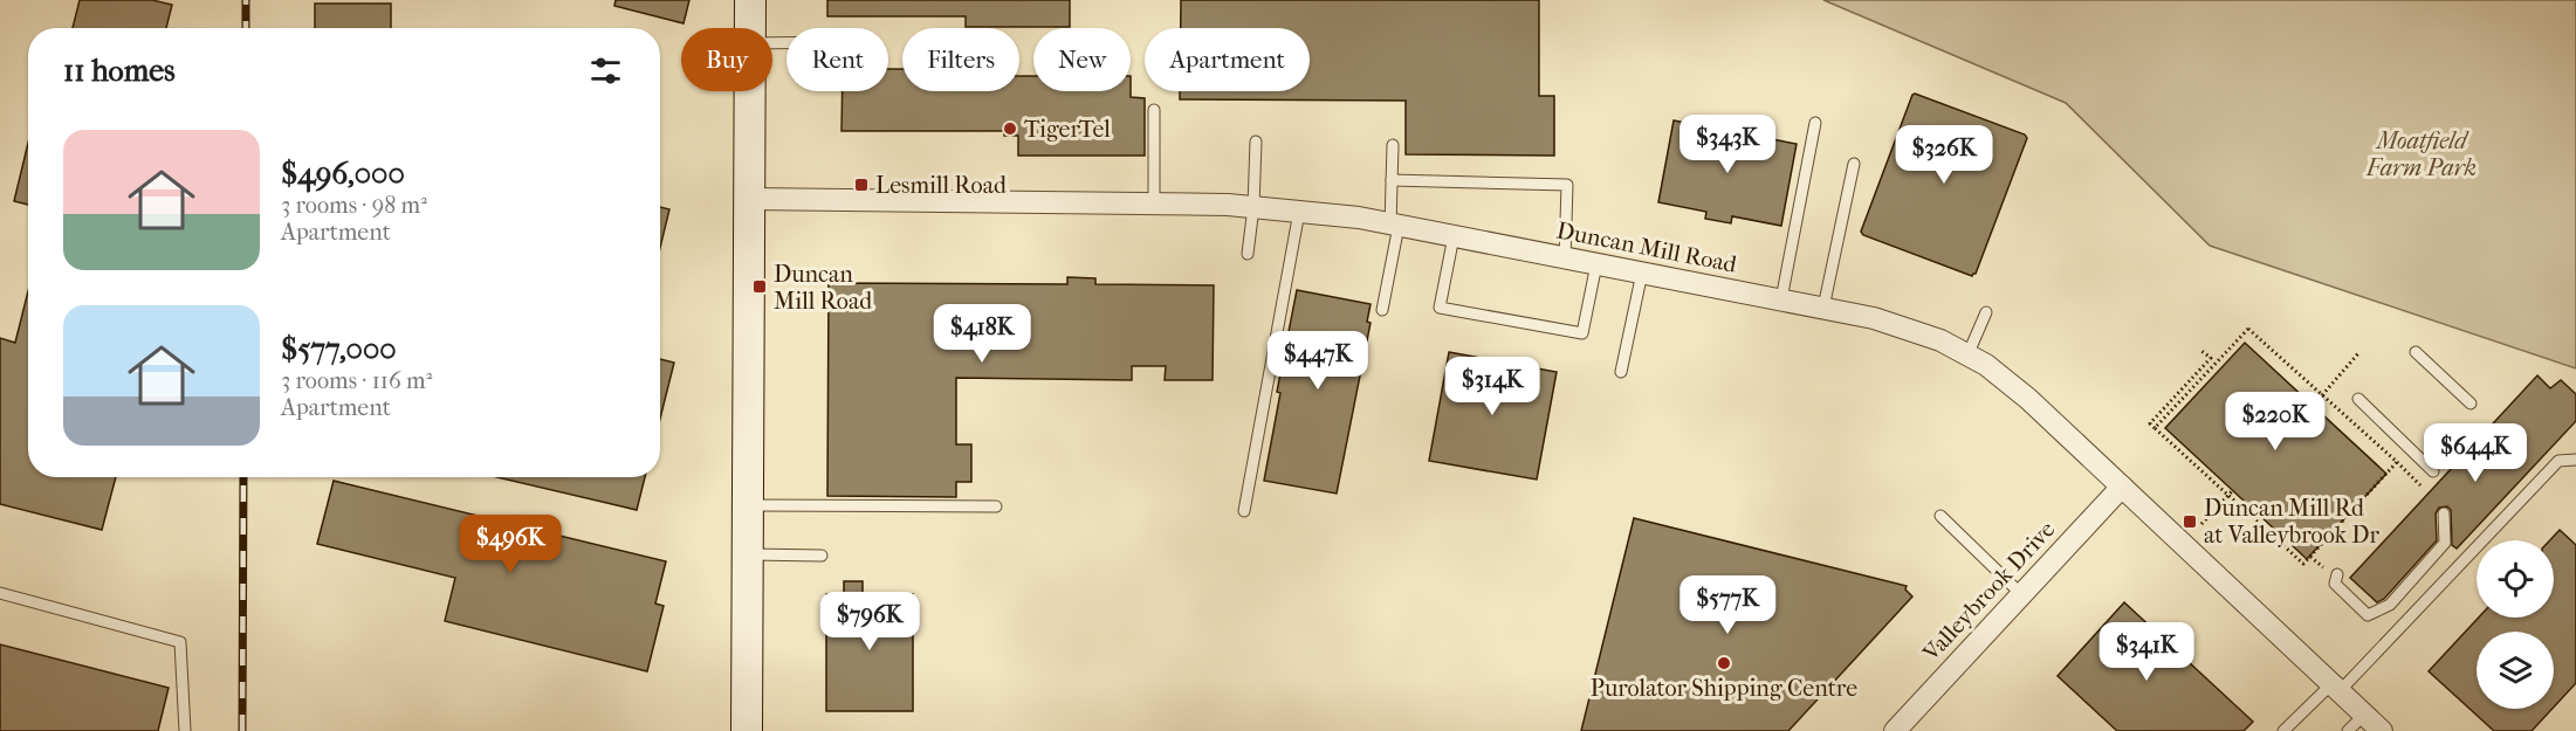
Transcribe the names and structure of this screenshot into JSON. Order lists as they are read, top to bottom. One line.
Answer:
{"streets":{"street":["Duncan Mill Road","Valleybrook Drive"]},"crossings":[["Duncan Mill Road","Valleybrook Drive"]],"parks":["Moatfield Farm Park"],"places":{"other":["TigerTel","Purolator Shipping Centre"],"transit":["Lesmill Road","Duncan Mill Road","Duncan Mill Rd at Valleybrook Dr"]},"page":{"chip":["Buy","Rent","Filters","New","Apartment"],"heading":"11 homes","list":[{"name":"$496,000","note":"3 rooms · 98 m² · Apartment"},{"name":"$577,000","note":"3 rooms · 116 m² · Apartment"}],"price":["$343K","$326K","$418K","$447K","$314K","$220K","$644K","$496K","$577K","$796K","$341K"]}}
